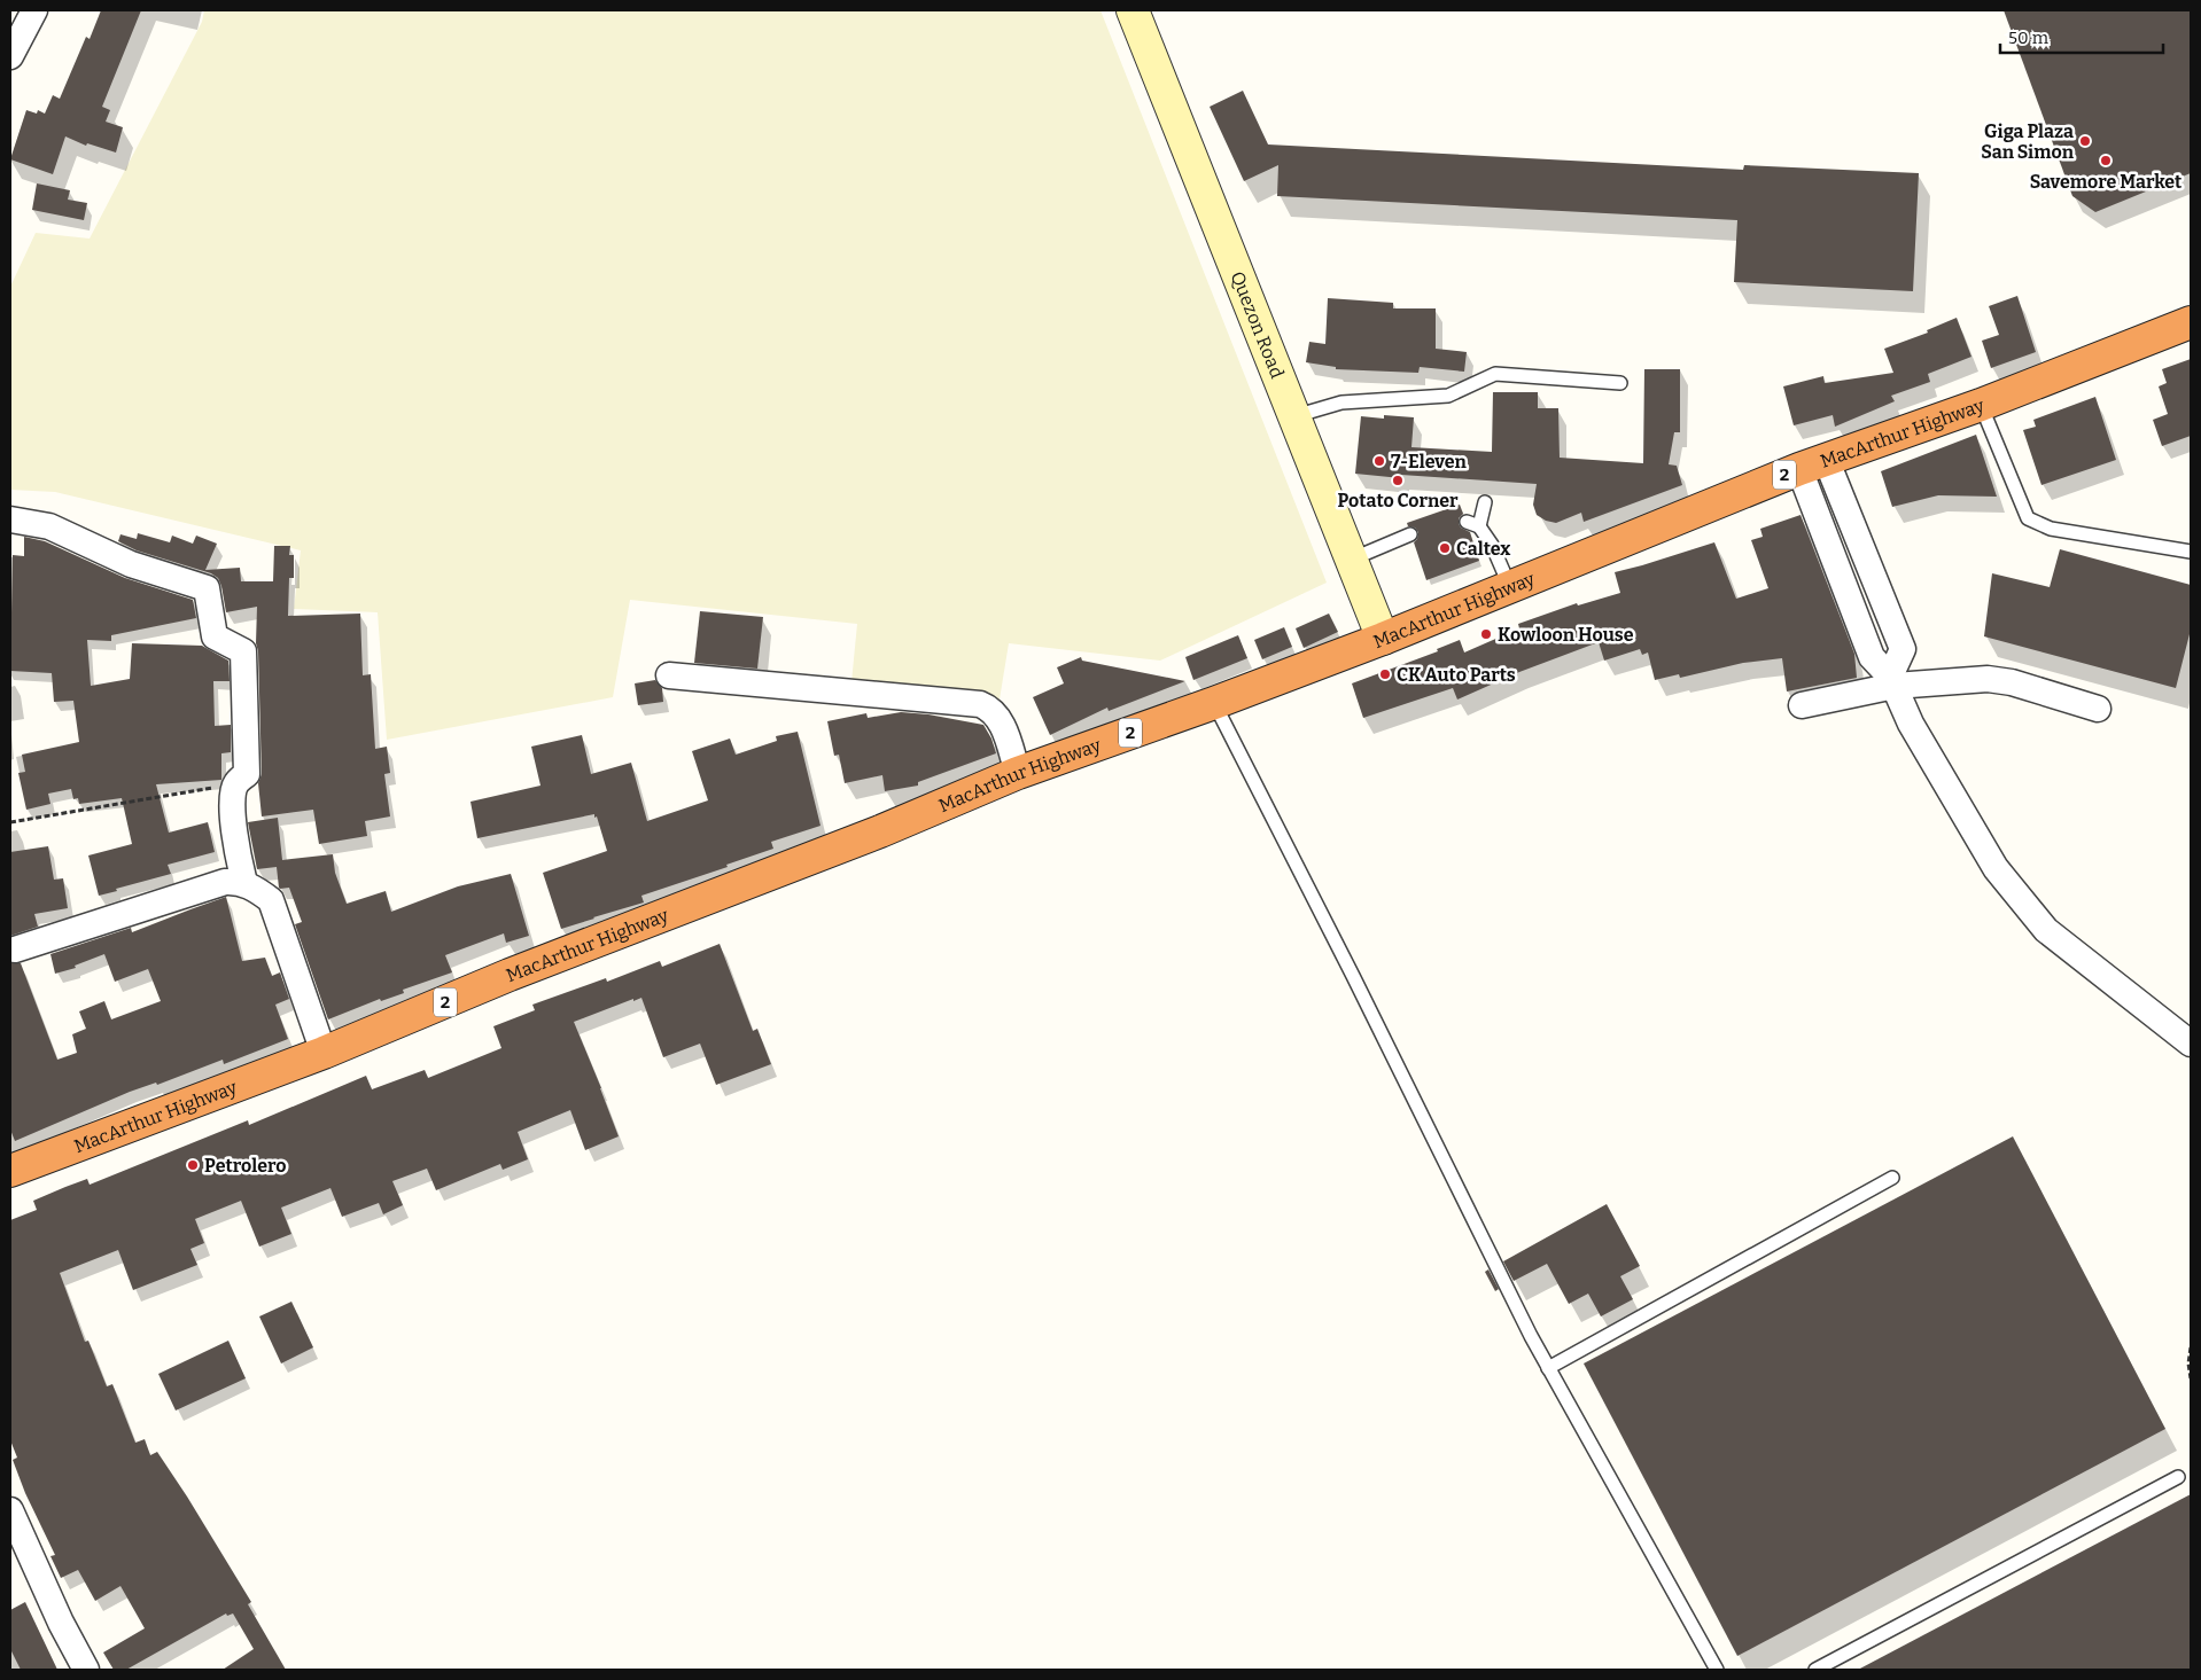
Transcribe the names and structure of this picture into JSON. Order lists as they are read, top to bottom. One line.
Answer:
{"streets":{"highway":["MacArthur Highway","2"],"main road":["Quezon Road"]},"crossings":[["Quezon Road","MacArthur Highway"]],"places":["Giga Plaza San Simon","Savemore Market","7-Eleven","Potato Corner","Caltex","Kowloon House","CK Auto Parts","Petrolero"],"scale_bar":"50 m"}
